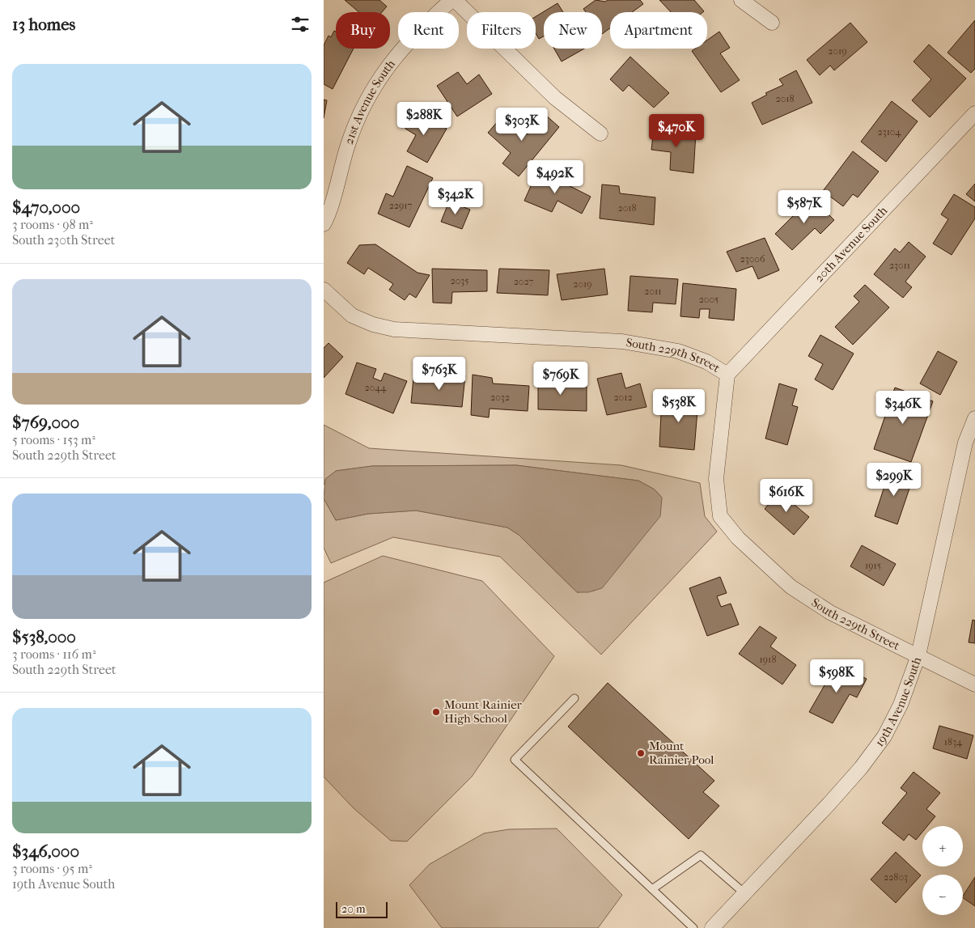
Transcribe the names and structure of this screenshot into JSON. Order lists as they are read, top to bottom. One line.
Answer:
{"streets":{"street":["21st Avenue South","20th Avenue South","South 229th Street","19th Avenue South"]},"crossings":[["20th Avenue South","South 229th Street"],["South 229th Street","19th Avenue South"]],"places":["Mount Rainier High School","Mount Rainier Pool"],"house_numbers":["2019","2018","23104","22917","2018","23006","23011","2035","2027","2019","2011","2005","2044","2032","2012","1915","1918","1834","22803"],"scale_bar":"20 m","page":{"heading":"13 homes","chip":["Buy","Rent","Filters","New","Apartment"],"list":[{"name":"$470,000","note":"3 rooms · 98 m² · South 230th Street"},{"name":"$769,000","note":"5 rooms · 153 m² · South 229th Street"},{"name":"$538,000","note":"3 rooms · 116 m² · South 229th Street"},{"name":"$346,000","note":"3 rooms · 95 m² · 19th Avenue South"}],"price":["$288K","$303K","$470K","$492K","$342K","$587K","$763K","$769K","$538K","$346K","$299K","$616K","$598K"],"map_buttons":["+","−"],"scale":"20 m"}}
